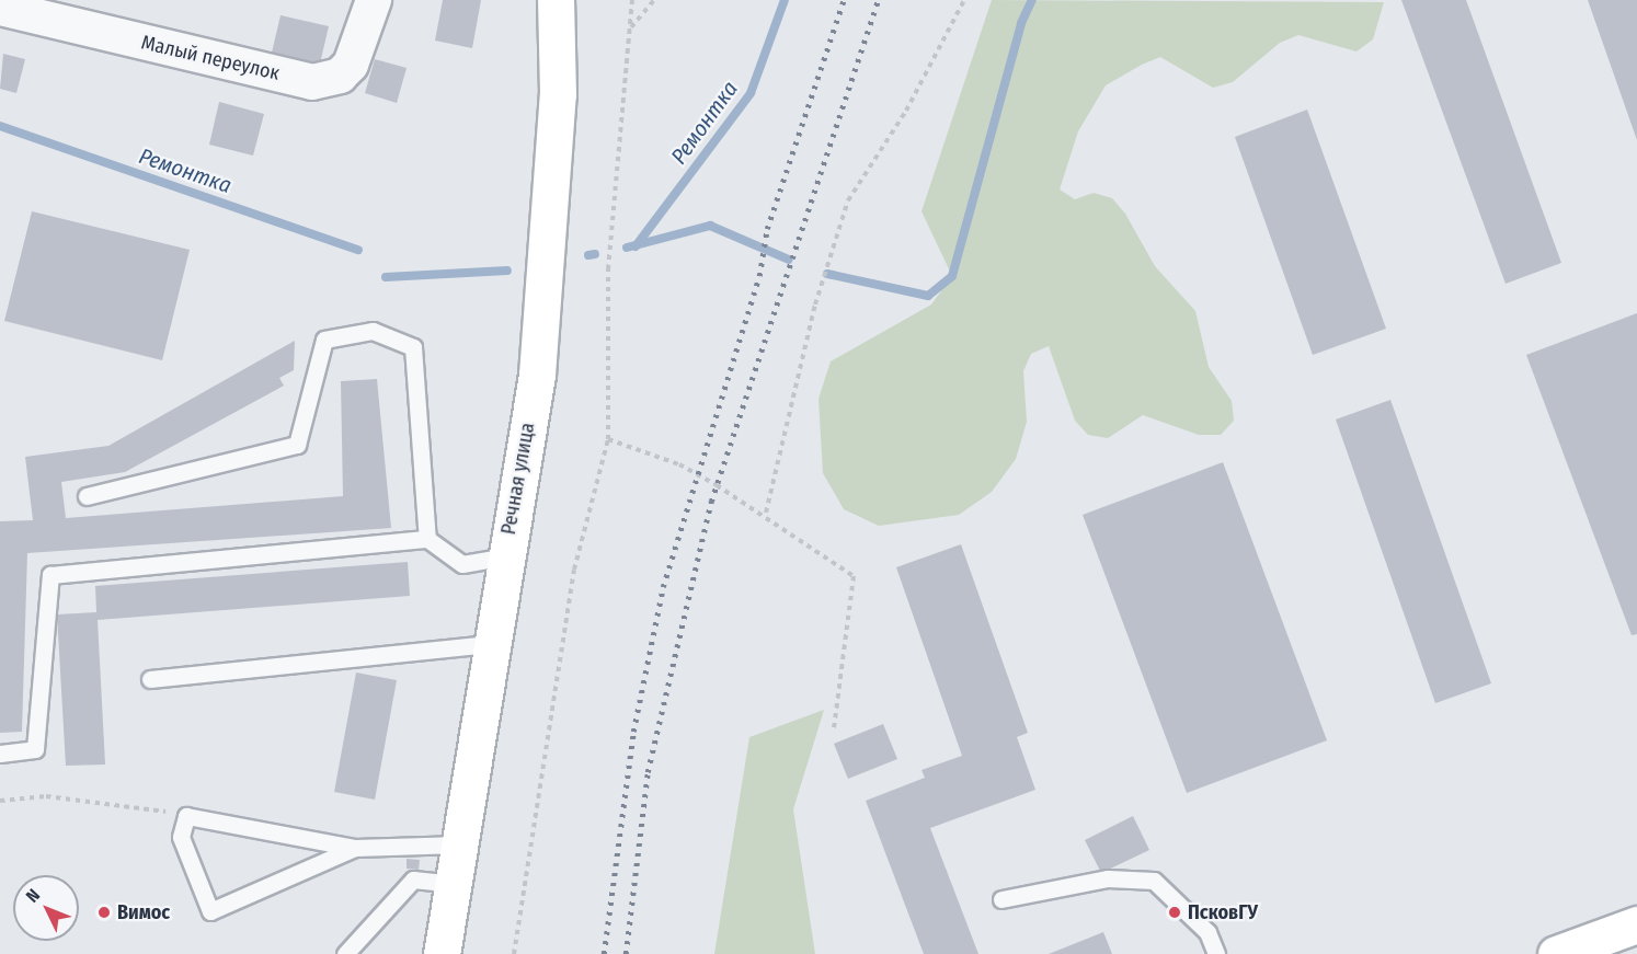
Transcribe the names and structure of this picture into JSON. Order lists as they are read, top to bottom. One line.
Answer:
{"streets":{"main road":["Речная улица"],"street":["Малый переулок"]},"water":["Ремонтка"],"places":["Вимос","ПсковГУ"],"north":"top left"}
